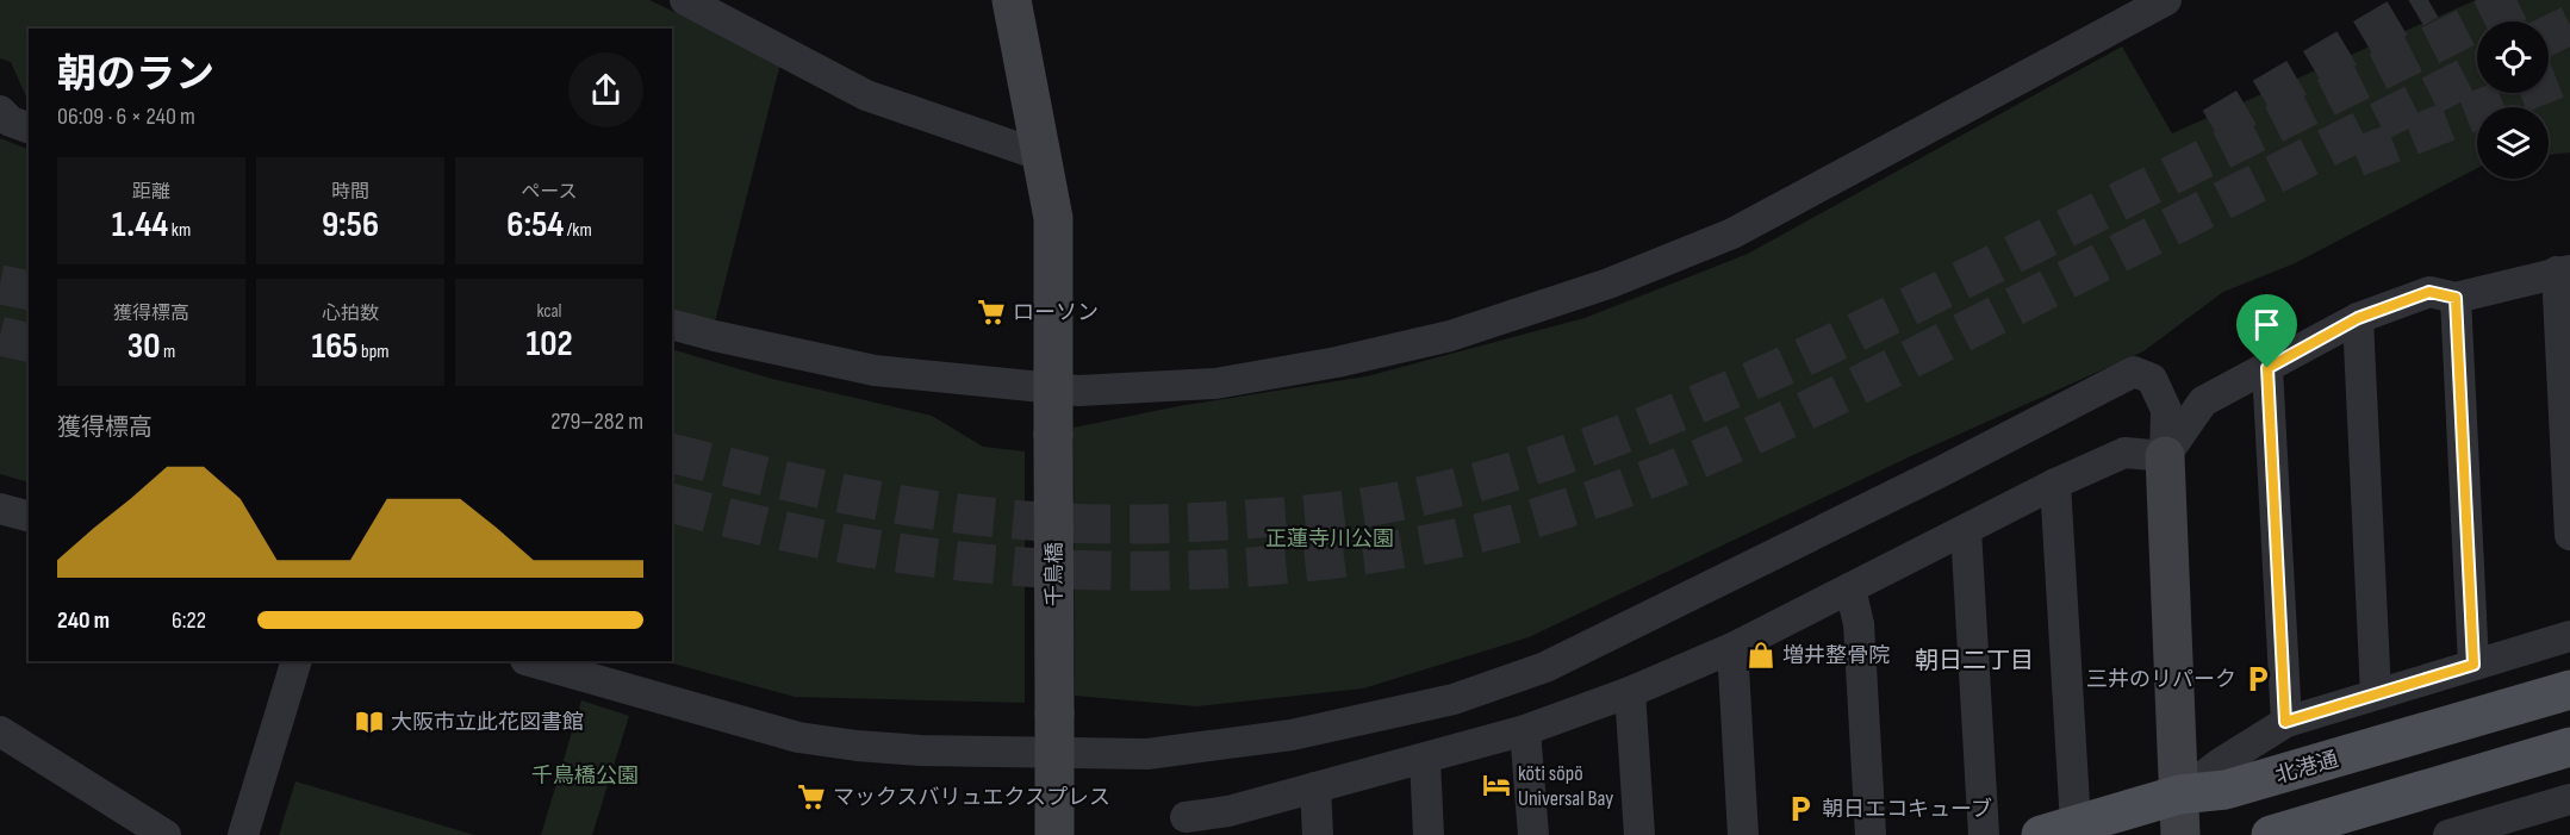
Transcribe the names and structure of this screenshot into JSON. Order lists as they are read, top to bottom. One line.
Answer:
{"streets":{"main road":["北港通"],"street":["千鳥橋"]},"districts":["朝日二丁目"],"parks":["正蓮寺川公園","千鳥橋公園"],"places":{"supermarket":["ローソン","マックスバリュエクスプレス"],"shop":["増井整骨院"],"parking":["三井のリパーク","朝日エコキューブ"],"library":["大阪市立此花図書館"],"hotel":["köti söpö Universal Bay"]},"page":{"heading":["朝のラン","06:09 · 6 × 240 m"],"stats":[["距離","1.44 km"],["時間","9:56"],["ペース","6:54 /km"],["獲得標高","30 m"],["心拍数","165 bpm"],["kcal","102"]],"chart":["獲得標高","279–282 m"],"list":[{"name":"240 m","note":"6:22"}]}}
